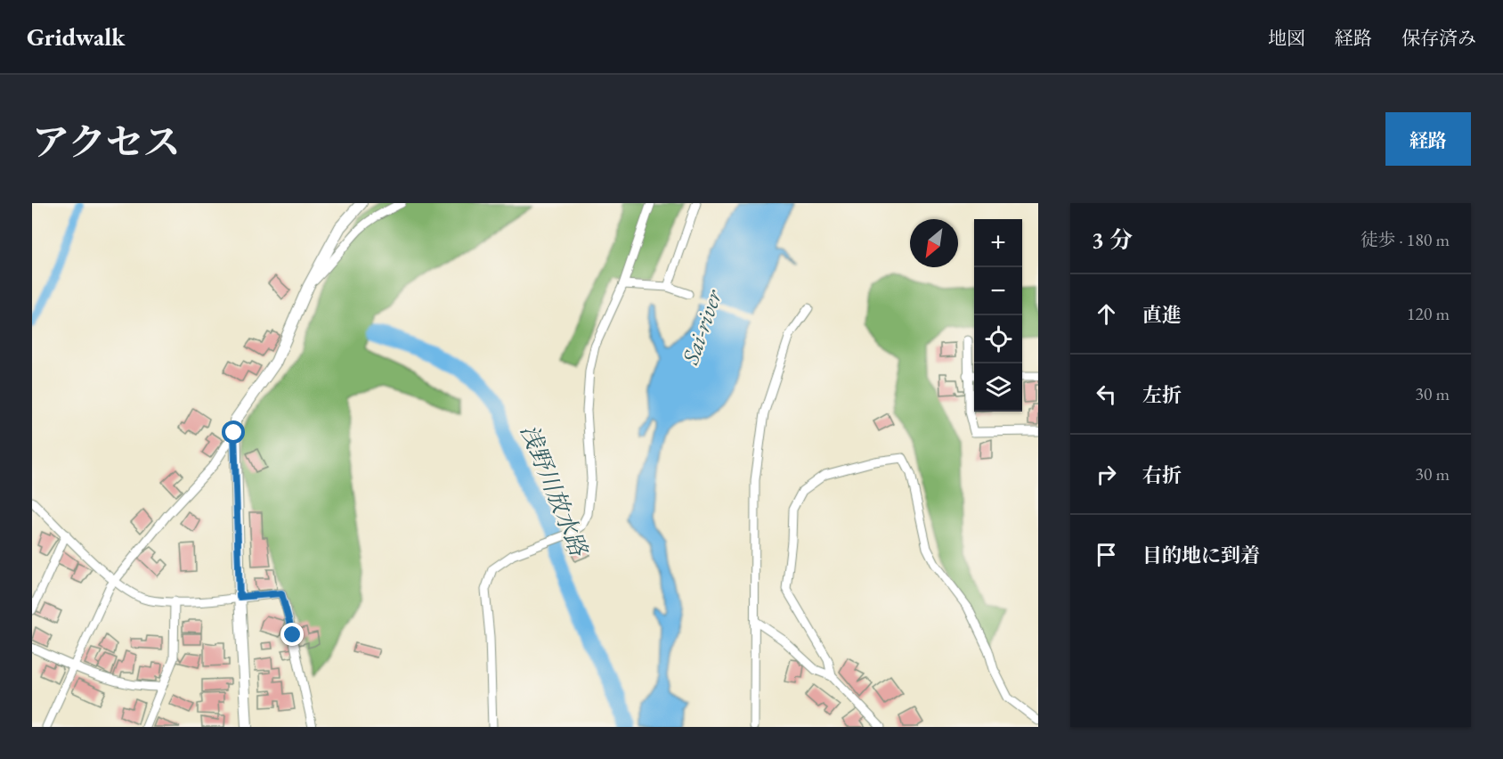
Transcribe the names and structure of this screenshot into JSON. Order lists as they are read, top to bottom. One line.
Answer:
{"water":["Sai-river","浅野川放水路"],"north":"bottom left","page":{"header":"Gridwalk","nav":["地図","経路","保存済み"],"title":"アクセス","buttons":"経路","heading":["3 分","徒歩 · 180 m"],"map_buttons":["+","−"],"list":[["直進","120 m"],["左折","30 m"],["右折","30 m"],"目的地に到着"]}}
